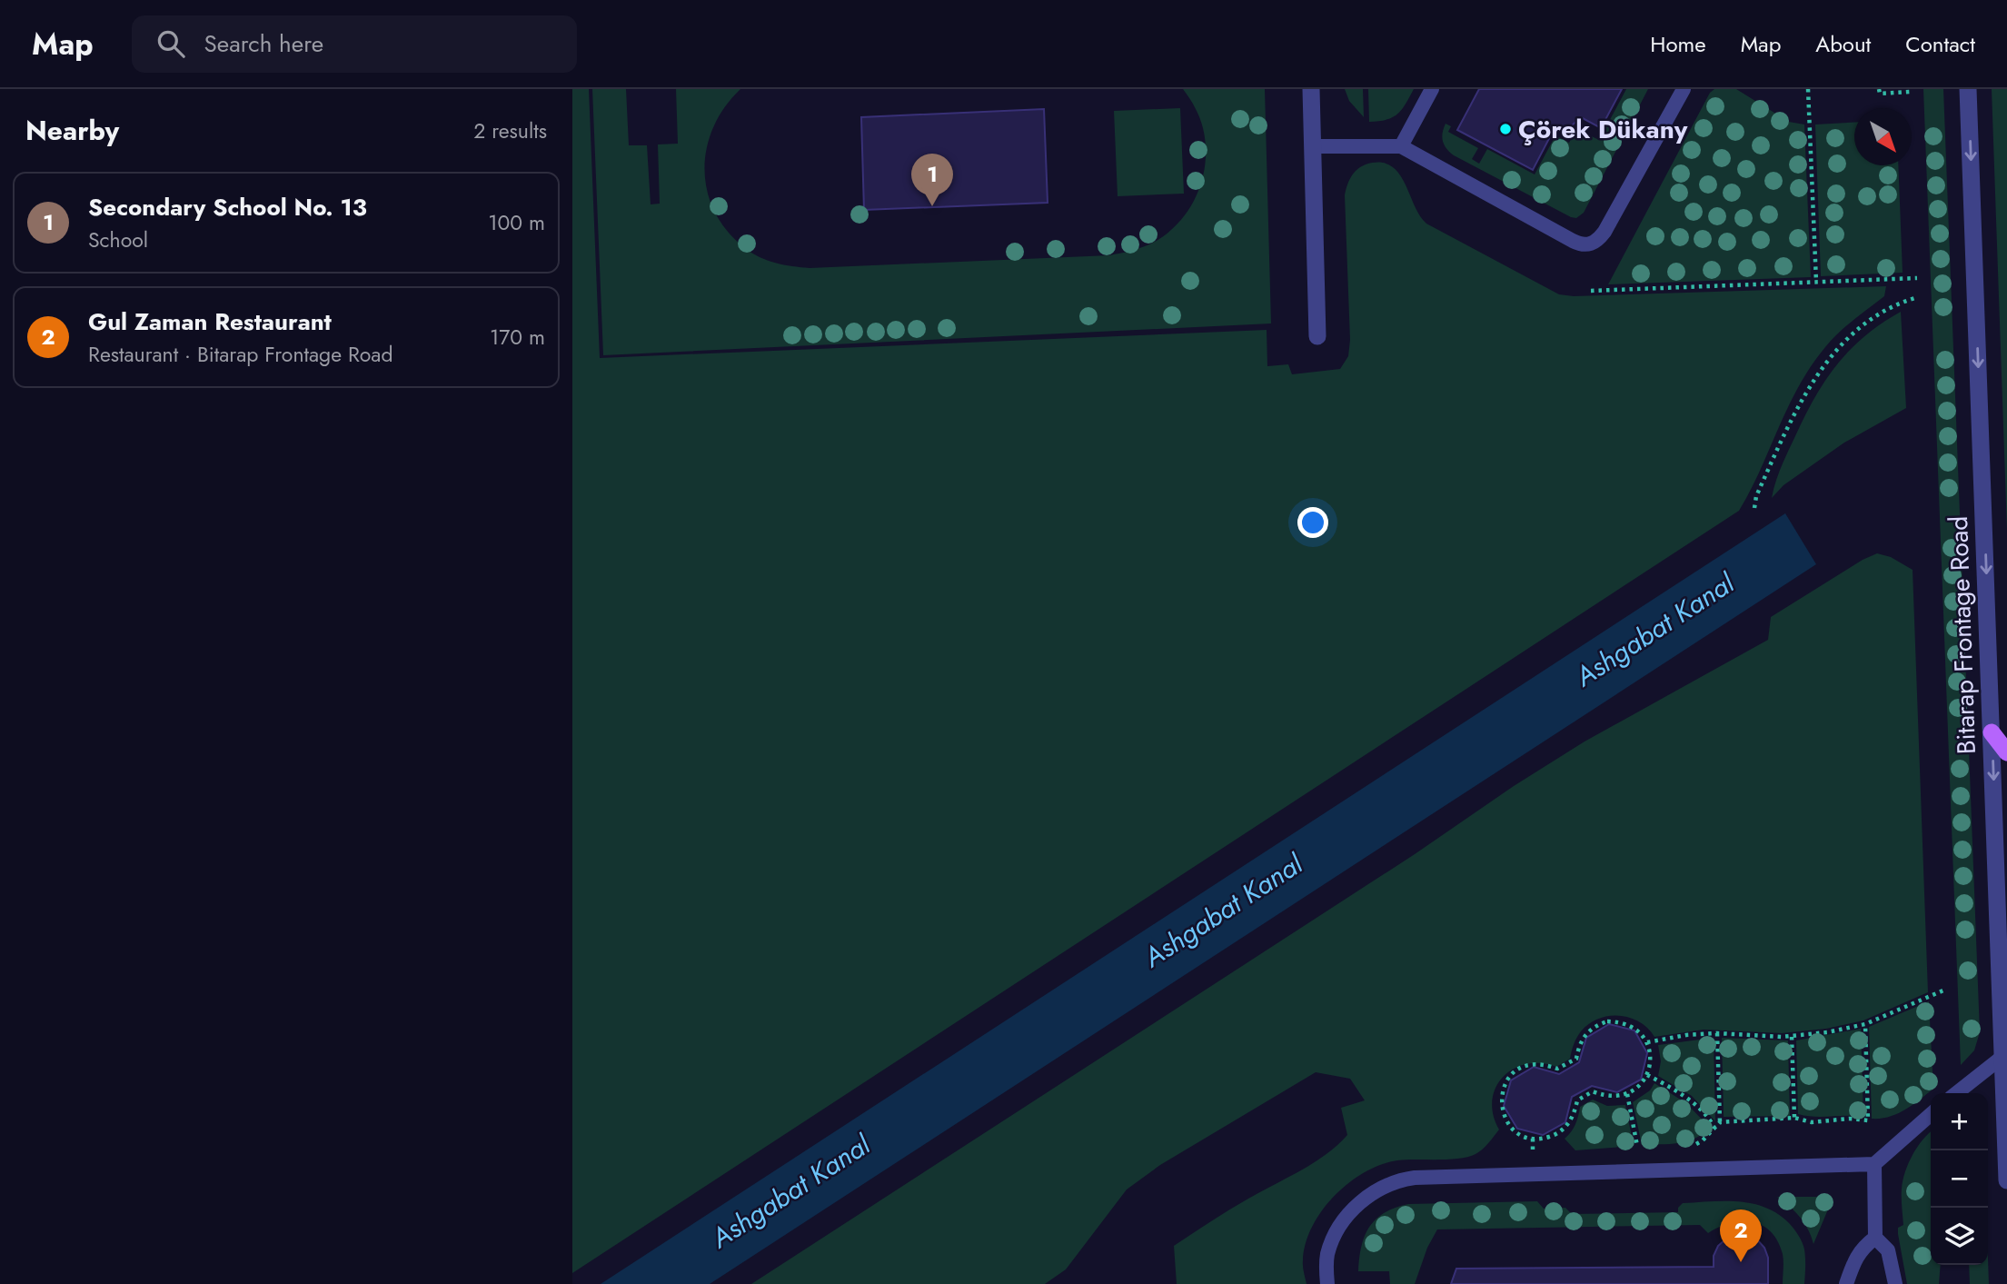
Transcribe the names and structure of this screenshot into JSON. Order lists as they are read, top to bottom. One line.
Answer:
{"streets":{"street":["Bitarap Frontage Road"]},"one_way":["Bitarap Frontage Road"],"water":["Ashgabat Kanal"],"places":["Çörek Dükany"],"north":"bottom right","page":{"header":"Map","search":"Search here","nav":["Home","Map","About","Contact"],"heading":["Nearby","2 results"],"pins":["1","2"],"list":[{"mark":"1","name":"Secondary School No. 13","note":"School","value":"100 m"},{"mark":"2","name":"Gul Zaman Restaurant","note":"Restaurant · Bitarap Frontage Road","value":"170 m"}],"map_buttons":["+","−"]}}
